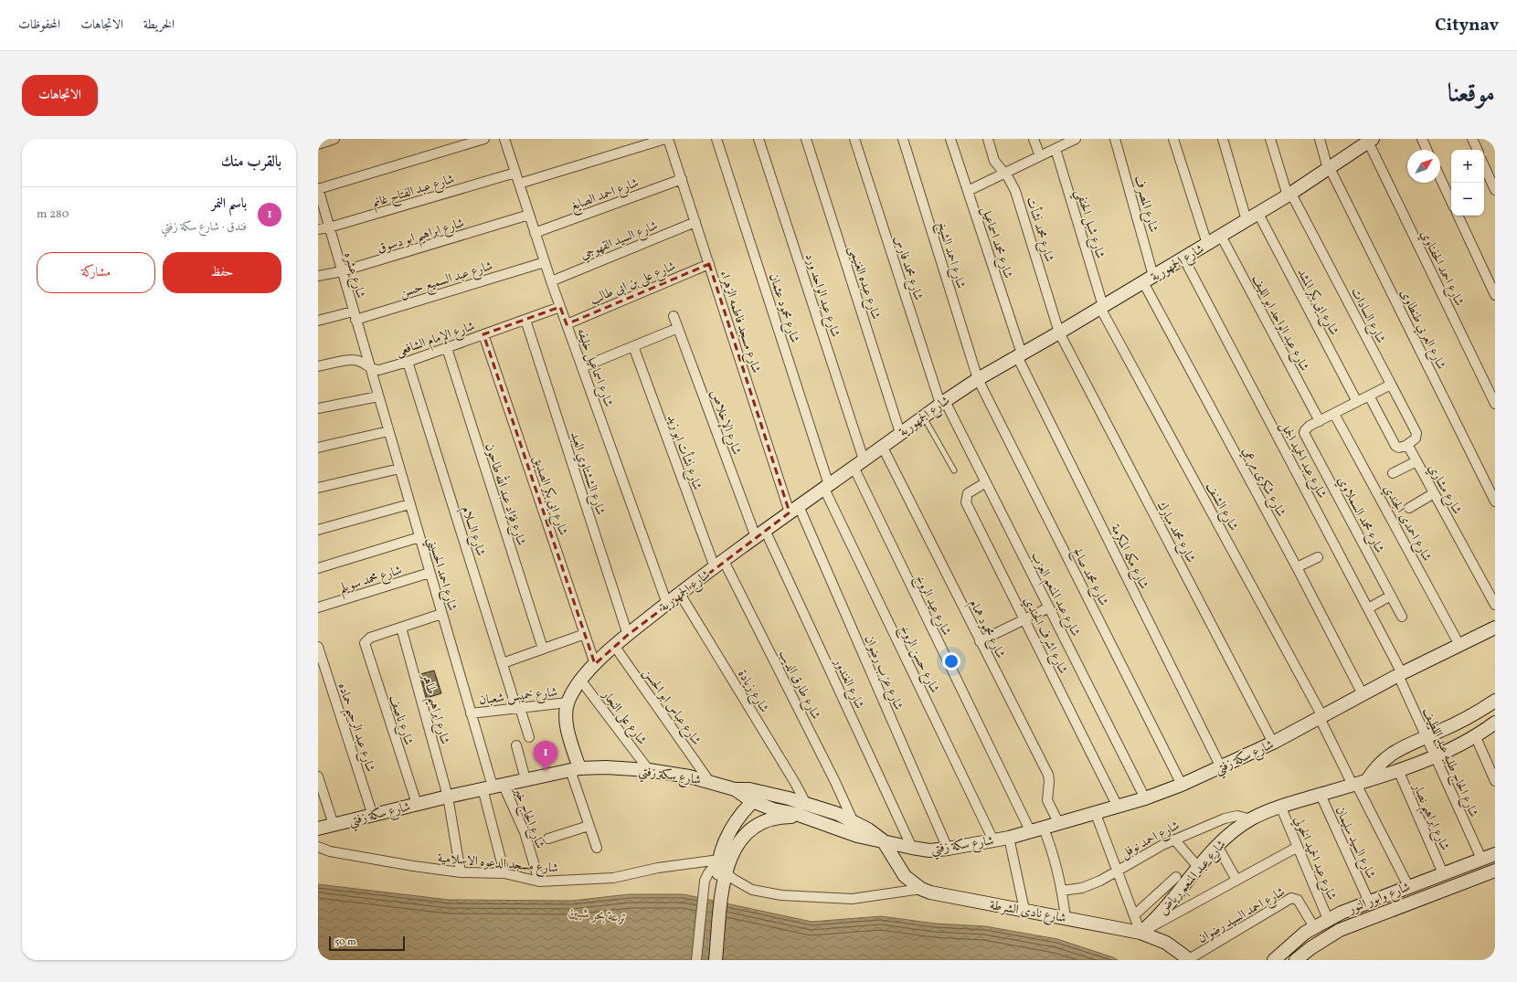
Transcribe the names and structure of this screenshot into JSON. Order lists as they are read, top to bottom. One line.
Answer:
{"streets":{"street":["شارع عبد الفتاح غانم","شارع احمد الصايغ","شارع المصرف","شارع شبل الحنفي","شارع محمد نشأت","شارع ابراهيم ابو دسوق","شارع السيد القهوجي","شارع محمد اسماعيل","شارع احمد الشيخ","شارع الجمهورية","شارع محمد فارس","شارع احمد الحفناوي","شارع عشره","شارع عبد السميع حسن","شارع على بن ابى طالب","شارع عبده الغنيمى","شارع عبد الواحد ورد","شارع ابى بكر المشد","شارع محمود عثمان","شارع السادات","شارع مسجد فاطمه الزهراء","شارع عبد الواحد ابو الليف","شارع العربي طنطاوى","شارع الإمام الشافعى","شارع اسماعيل خليفه","شارع الإخلاص","شارع نشأت ابو زيد","شارع عبد الحميد الجمل","شارع الششتاوي العبد","شارع شكرى مرعي","شارع مشاري","شارع فؤاد عبد الله طاحون","شارع ابى بكر الصديق","شارع الشنف","شارع محمد السملاوي","شارع احمدى الجندي","شارع السلام","شارع محمد مبارك","شارع مكه المكرمة","شارع احمد الحسيني","شارع محمد صالح","شارع محمد سويلم","شارع عبد المنعم العزب","شارع عيد الروخ","شارع محمود همام","شارع اشرف الجندي","شارع حسن الروخ","شارع عزب رضوان","شارع الغندور","شارع طارق الديب","شارع زيادة","شارع خميس شعبان","شارع عباس ابو الحسن","شارع ابراهيم طاهر","شارع على النجار","شارع ناصف","شارع عبد الرحيم حماده","شارع سكة زفتي","شارع الحاج طلبه عبد اللطيف","شارع ابراهيم نصار","شارع الحاج خير","شارع احمد نوفل","شارع السيد سليمان","شارع عبد الحميد الخولي","شارع مسجد الدعوه الاسلامية","شارع عبد المنعم رياض","شارع وابور النور","شارع نادى الشرطة","شارع احمد السيد رضوان"]},"crossings":[["شارع عبد الفتاح غانم","شارع عشره"],["شارع عبد الفتاح غانم","شارع اسماعيل خليفه"],["شارع احمد الصايغ","شارع مسجد فاطمه الزهراء"],["شارع احمد الصايغ","شارع اسماعيل خليفه"],["شارع المصرف","شارع الجمهورية"],["شارع المصرف","شارع شكرى مرعي"],["شارع شبل الحنفي","شارع الجمهورية"],["شارع شبل الحنفي","شارع الشنف"],["شارع محمد نشأت","شارع الجمهورية"],["شارع محمد نشأت","شارع محمد مبارك"],["شارع ابراهيم ابو دسوق","شارع عشره"],["شارع ابراهيم ابو دسوق","شارع اسماعيل خليفه"],["شارع السيد القهوجي","شارع مسجد فاطمه الزهراء"],["شارع السيد القهوجي","شارع اسماعيل خليفه"],["شارع محمد اسماعيل","شارع الجمهورية"],["شارع محمد اسماعيل","شارع مكه المكرمة"],["شارع احمد الشيخ","شارع الجمهورية"],["شارع احمد الشيخ","شارع محمد صالح"],["شارع الجمهورية","شارع محمد فارس"],["شارع الجمهورية","شارع احمد الحفناوي"],["شارع الجمهورية","شارع عبده الغنيمى"],["شارع الجمهورية","شارع عبد الواحد ورد"],["شارع الجمهورية","شارع ابى بكر المشد"],["شارع الجمهورية","شارع محمود عثمان"],["شارع الجمهورية","شارع السادات"],["شارع الجمهورية","شارع مسجد فاطمه الزهراء"],["شارع الجمهورية","شارع عبد الواحد ابو الليف"],["شارع الجمهورية","شارع العربي طنطاوى"],["شارع الجمهورية","شارع اسماعيل خليفه"],["شارع الجمهورية","شارع الإخلاص"],["شارع الجمهورية","شارع نشأت ابو زيد"],["شارع الجمهورية","شارع عبد الحميد الجمل"],["شارع الجمهورية","شارع الششتاوي العبد"],["شارع الجمهورية","شارع شكرى مرعي"],["شارع الجمهورية","شارع ابى بكر الصديق"],["شارع الجمهورية","شارع الشنف"],["شارع الجمهورية","شارع محمد مبارك"],["شارع الجمهورية","شارع مكه المكرمة"],["شارع الجمهورية","شارع محمد صالح"],["شارع الجمهورية","شارع عبد المنعم العزب"],["شارع الجمهورية","شارع عيد الروخ"],["شارع الجمهورية","شارع محمود همام"],["شارع الجمهورية","شارع حسن الروخ"],["شارع الجمهورية","شارع عزب رضوان"],["شارع الجمهورية","شارع الغندور"],["شارع الجمهورية","شارع طارق الديب"],["شارع الجمهورية","شارع زيادة"],["شارع الجمهورية","شارع خميس شعبان"],["شارع الجمهورية","شارع عباس ابو الحسن"],["شارع الجمهورية","شارع على النجار"],["شارع الجمهورية","شارع سكة زفتي"],["شارع محمد فارس","شارع عبد المنعم العزب"],["شارع عشره","شارع عبد السميع حسن"],["شارع عشره","شارع الإمام الشافعى"],["شارع عشره","شارع احمد الحسيني"],["شارع عبد السميع حسن","شارع اسماعيل خليفه"],["شارع على بن ابى طالب","شارع مسجد فاطمه الزهراء"],["شارع على بن ابى طالب","شارع اسماعيل خليفه"],["شارع عبد الواحد ورد","شارع عيد الروخ"],["شارع محمود عثمان","شارع حسن الروخ"],["شارع السادات","شارع مشاري"],["شارع مسجد فاطمه الزهراء","شارع عزب رضوان"],["شارع عبد الواحد ابو الليف","شارع محمد السملاوي"],["شارع الإمام الشافعى","شارع اسماعيل خليفه"],["شارع الإمام الشافعى","شارع الششتاوي العبد"],["شارع الإمام الشافعى","شارع فؤاد عبد الله طاحون"],["شارع الإمام الشافعى","شارع ابى بكر الصديق"],["شارع الإمام الشافعى","شارع السلام"],["شارع الإمام الشافعى","شارع احمد الحسيني"],["شارع الإخلاص","شارع الغندور"],["شارع نشأت ابو زيد","شارع طارق الديب"],["شارع عبد الحميد الجمل","شارع سكة زفتي"],["شارع عبد الحميد الجمل","شارع الحاج طلبه عبد اللطيف"],["شارع شكرى مرعي","شارع سكة زفتي"],["شارع الشنف","شارع سكة زفتي"],["شارع الشنف","شارع عبد المنعم رياض"],["شارع الشنف","شارع وابور النور"],["شارع احمدى الجندي","شارع سكة زفتي"],["شارع السلام","شارع خميس شعبان"],["شارع محمد مبارك","شارع سكة زفتي"],["شارع مكه المكرمة","شارع سكة زفتي"],["شارع احمد الحسيني","شارع محمد سويلم"],["شارع احمد الحسيني","شارع خميس شعبان"],["شارع احمد الحسيني","شارع سكة زفتي"],["شارع احمد الحسيني","شارع الحاج خير"],["شارع محمد صالح","شارع سكة زفتي"],["شارع عبد المنعم العزب","شارع اشرف الجندي"],["شارع عبد المنعم العزب","شارع سكة زفتي"],["شارع عيد الروخ","شارع سكة زفتي"],["شارع محمود همام","شارع سكة زفتي"],["شارع اشرف الجندي","شارع سكة زفتي"],["شارع حسن الروخ","شارع سكة زفتي"],["شارع عزب رضوان","شارع سكة زفتي"],["شارع الغندور","شارع سكة زفتي"],["شارع طارق الديب","شارع سكة زفتي"],["شارع زيادة","شارع سكة زفتي"],["شارع عباس ابو الحسن","شارع سكة زفتي"],["شارع ابراهيم طاهر","شارع ناصف"],["شارع ابراهيم طاهر","شارع سكة زفتي"],["شارع ابراهيم طاهر","شارع مسجد الدعوه الاسلامية"],["شارع على النجار","شارع سكة زفتي"],["شارع ناصف","شارع سكة زفتي"],["شارع عبد الرحيم حماده","شارع سكة زفتي"],["شارع سكة زفتي","شارع الحاج طلبه عبد اللطيف"],["شارع سكة زفتي","شارع الحاج خير"],["شارع سكة زفتي","شارع نادى الشرطة"],["شارع الحاج طلبه عبد اللطيف","شارع عبد المنعم رياض"],["شارع الحاج طلبه عبد اللطيف","شارع وابور النور"],["شارع ابراهيم نصار","شارع عبد المنعم رياض"],["شارع ابراهيم نصار","شارع وابور النور"],["شارع الحاج خير","شارع مسجد الدعوه الاسلامية"],["شارع احمد نوفل","شارع عبد المنعم رياض"],["شارع السيد سليمان","شارع عبد المنعم رياض"],["شارع السيد سليمان","شارع وابور النور"],["شارع عبد الحميد الخولي","شارع عبد المنعم رياض"],["شارع عبد الحميد الخولي","شارع وابور النور"],["شارع عبد المنعم رياض","شارع نادى الشرطة"],["شارع وابور النور","شارع احمد السيد رضوان"],["شارع نادى الشرطة","شارع احمد السيد رضوان"]],"water":["ترعة بحر شبين"],"scale_bar":"50 m","north":"top right","page":{"header":"Citynav","nav":["الخريطة","الاتجاهات","المحفوظات"],"title":"موقعنا","buttons":["الاتجاهات",["حفظ","مشاركة"]],"heading":"بالقرب منك","map_buttons":["+","−"],"list":[{"mark":"1","name":"باسم النمر","note":"فندق · شارع سكة زفتي","value":"280 m"}],"pins":"1","scale":"50 m"}}
